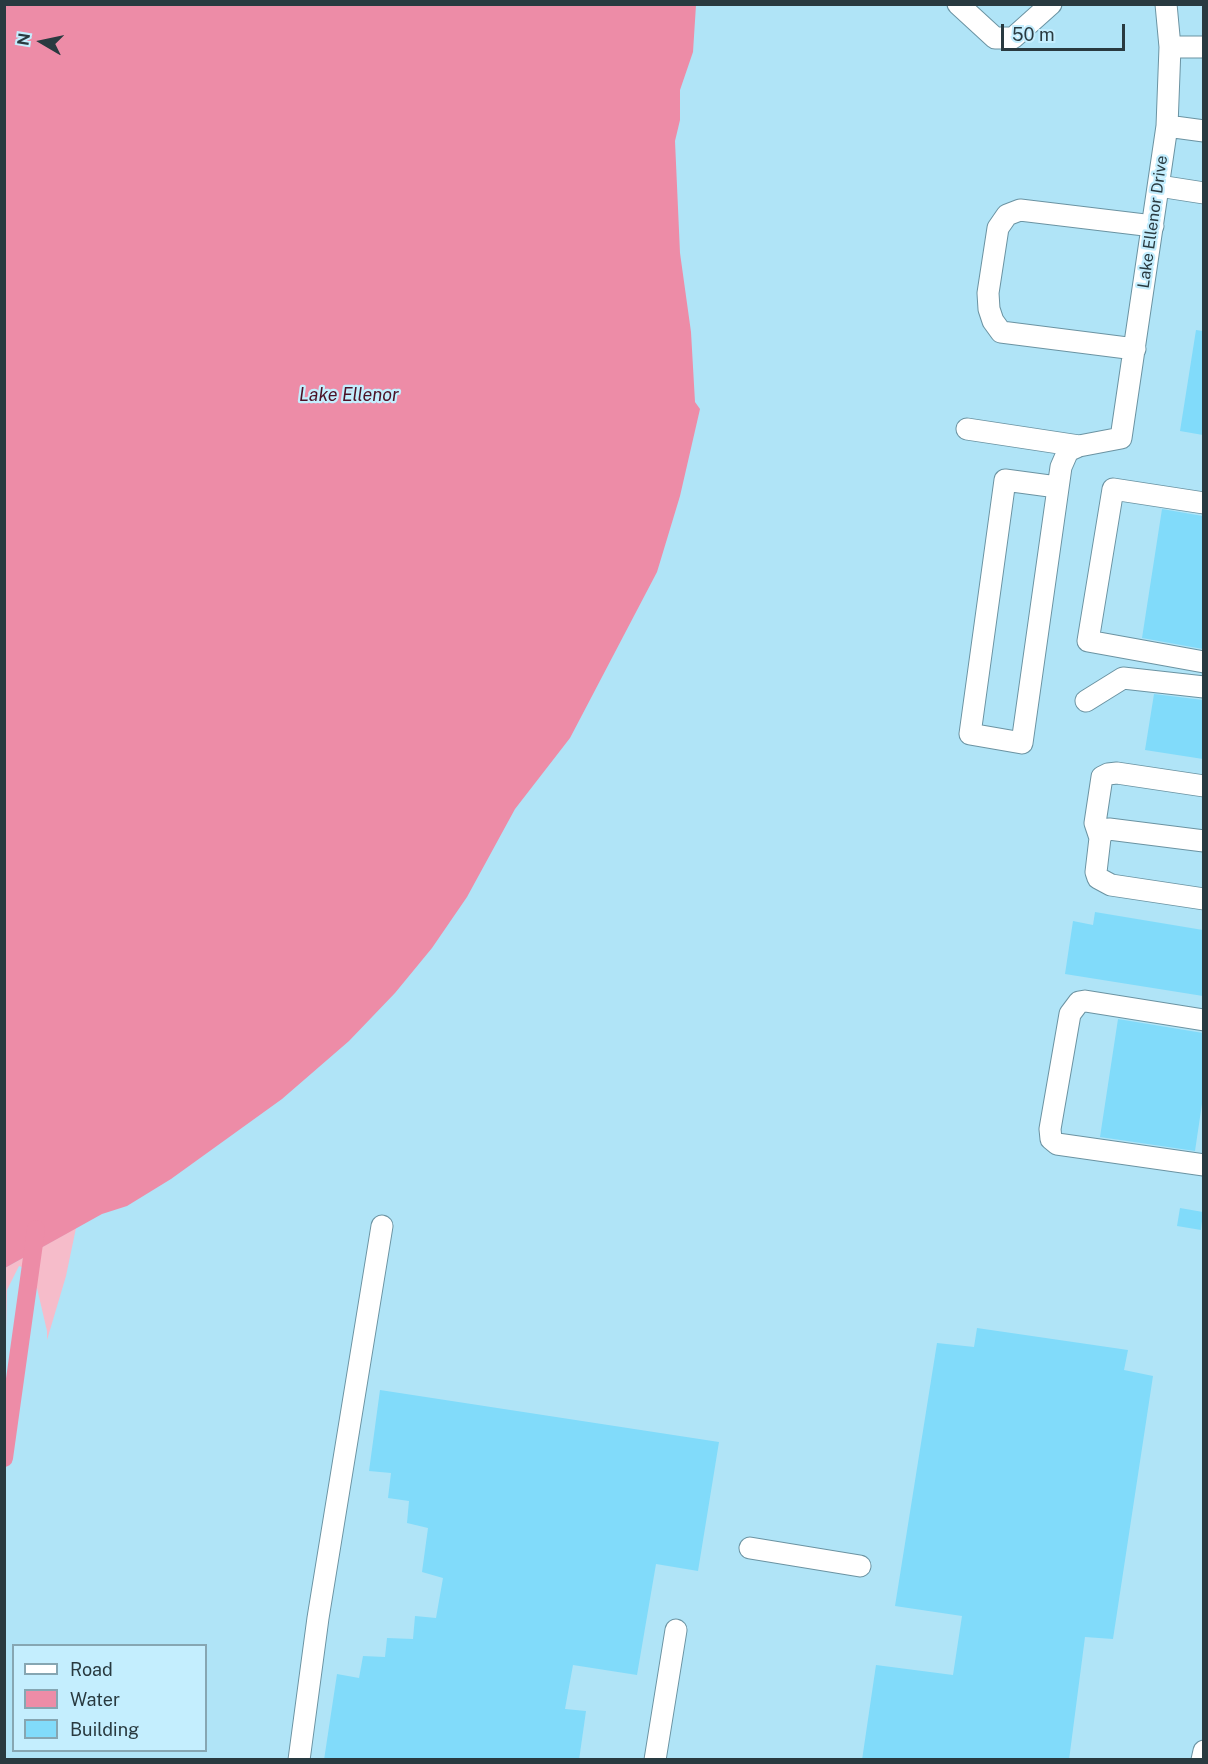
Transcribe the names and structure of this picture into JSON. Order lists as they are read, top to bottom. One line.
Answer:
{"streets":{"street":["Lake Ellenor Drive"]},"water":["Lake Ellenor"],"legend":["Road","Water","Building"],"scale_bar":"50 m","north":"left"}
